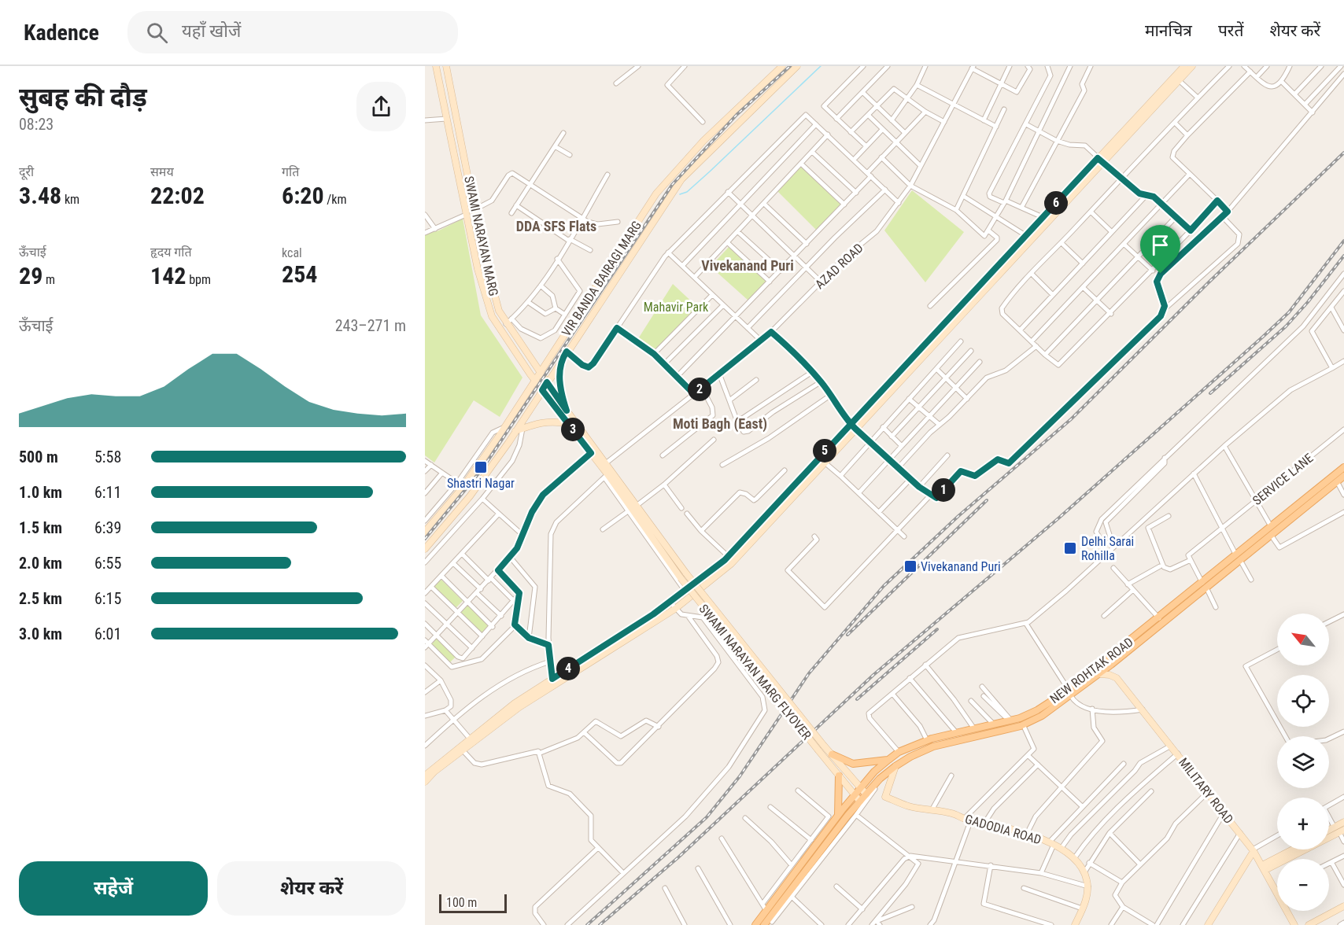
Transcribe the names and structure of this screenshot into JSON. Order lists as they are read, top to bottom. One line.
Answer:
{"streets":{"main road":["SWAMI NARAYAN MARG","VIR BANDA BAIRAGI MARG","NEW ROHTAK ROAD","SWAMI NARAYAN MARG FLYOVER","MILITARY ROAD","GADODIA ROAD"],"street":["AZAD ROAD","SERVICE LANE"]},"crossings":[["SWAMI NARAYAN MARG","AZAD ROAD"],["SWAMI NARAYAN MARG","VIR BANDA BAIRAGI MARG"],["SWAMI NARAYAN MARG","SWAMI NARAYAN MARG FLYOVER"],["NEW ROHTAK ROAD","MILITARY ROAD"],["NEW ROHTAK ROAD","GADODIA ROAD"]],"districts":["DDA SFS Flats","Vivekanand Puri","Moti Bagh (East)"],"parks":["Mahavir Park"],"places":{"transit":["Shastri Nagar","Delhi Sarai Rohilla","Vivekanand Puri"]},"scale_bar":"100 m","north":"top left","page":{"header":"Kadence","search":"यहाँ खोजें","nav":["मानचित्र","परतें","शेयर करें"],"heading":["सुबह की दौड़","08:23"],"stats":[["दूरी","3.48 km"],["समय","22:02"],["गति","6:20 /km"],["ऊँचाई","29 m"],["हृदय गति","142 bpm"],["kcal","254"]],"pins":["6","2","3","5","1","4"],"chart":["ऊँचाई","243–271 m"],"list":[{"name":"500 m","note":"5:58"},{"name":"1.0 km","note":"6:11"},{"name":"1.5 km","note":"6:39"},{"name":"2.0 km","note":"6:55"},{"name":"2.5 km","note":"6:15"},{"name":"3.0 km","note":"6:01"}],"map_buttons":["+","−"],"buttons":["सहेजें","शेयर करें"],"scale":"100 m"}}
